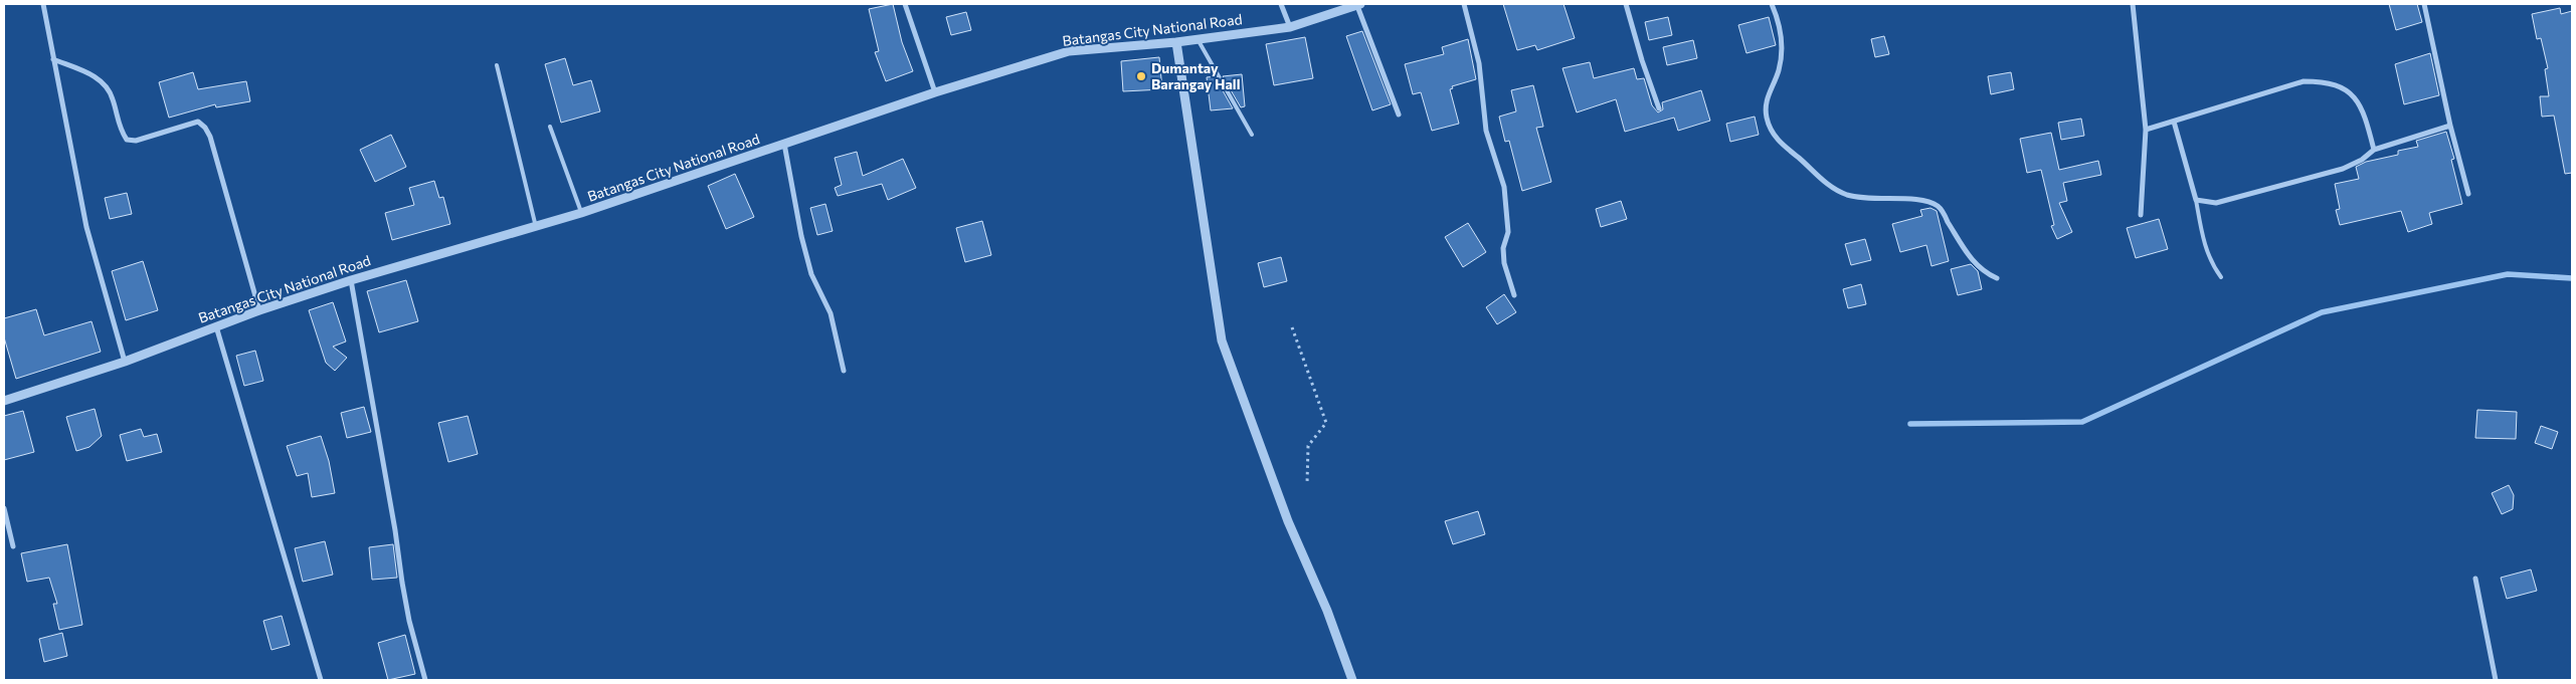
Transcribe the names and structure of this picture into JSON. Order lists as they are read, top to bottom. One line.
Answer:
{"streets":{"street":["Batangas City National Road"]},"places":["Dumantay Barangay Hall"]}
